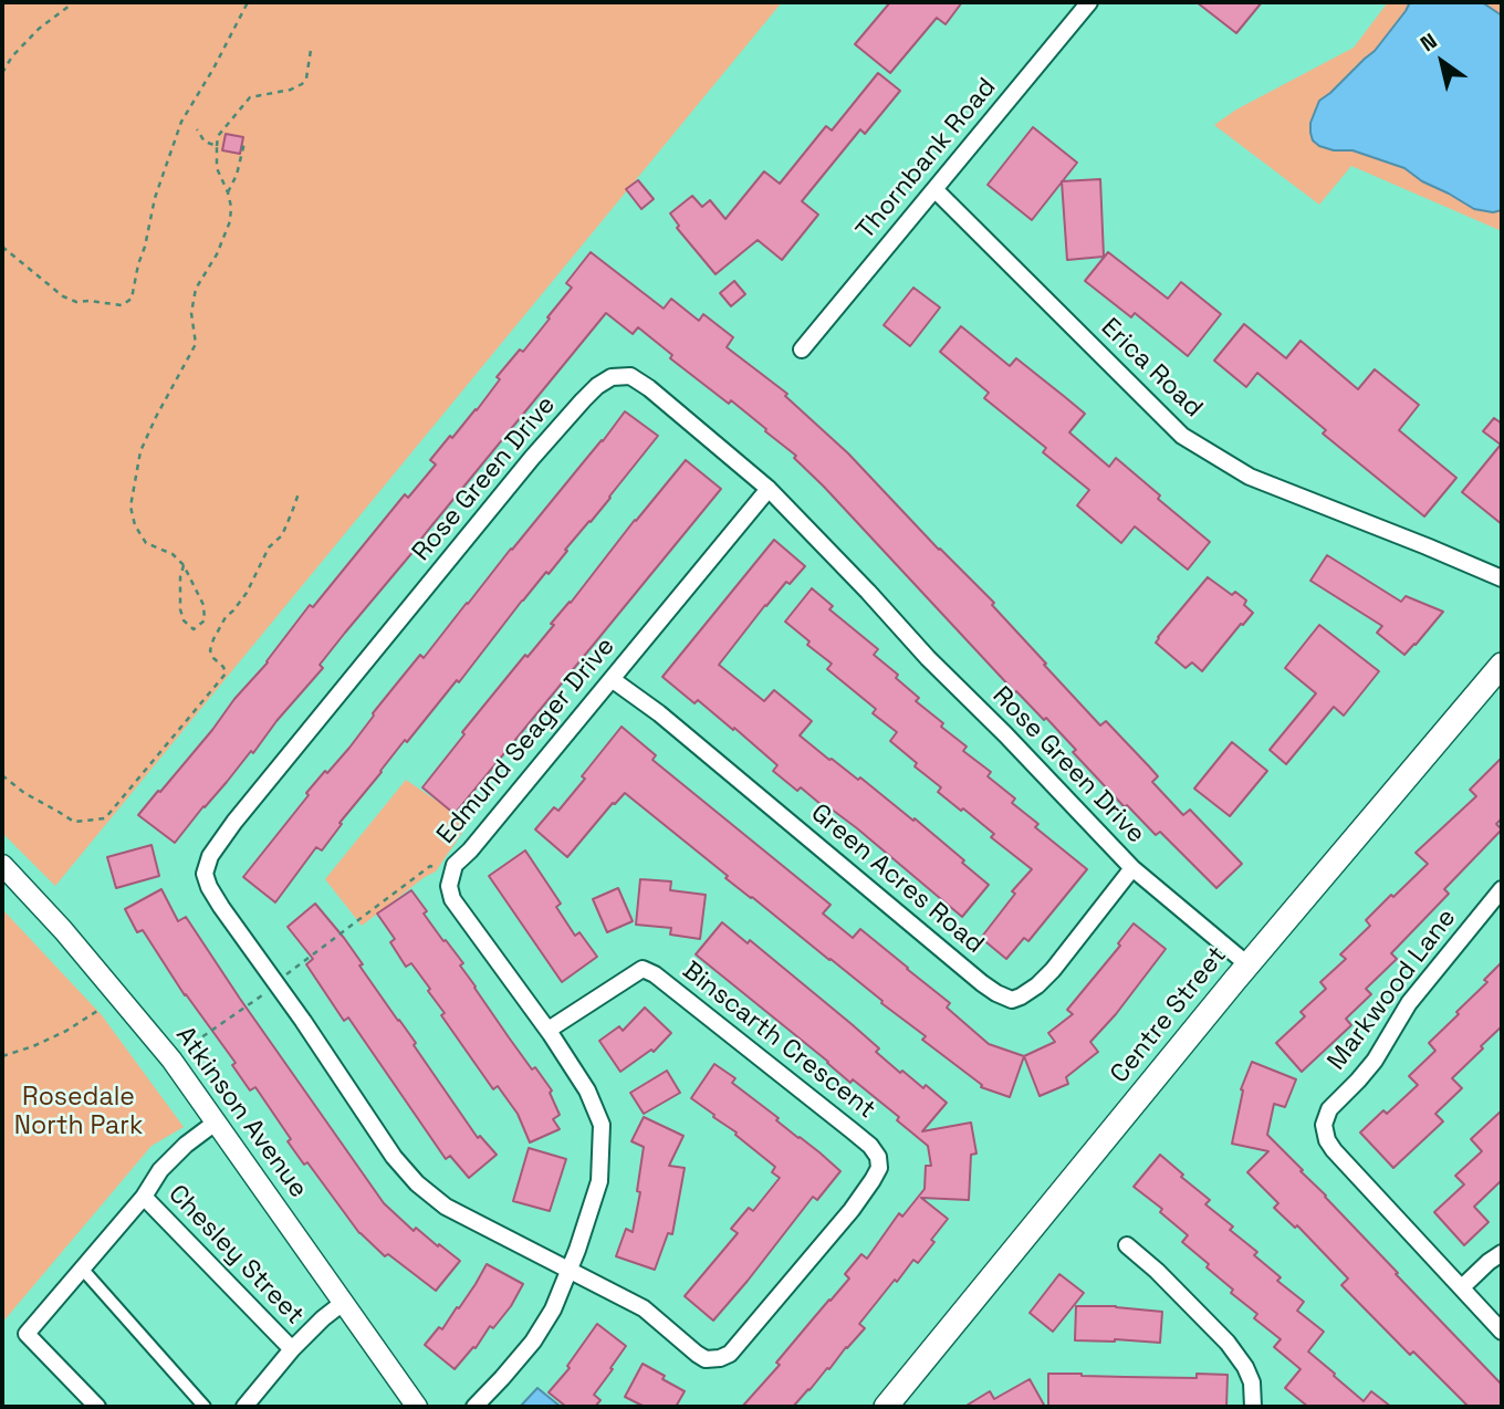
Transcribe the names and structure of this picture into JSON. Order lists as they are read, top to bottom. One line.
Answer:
{"streets":{"main road":["Centre Street"],"street":["Thornbank Road","Erica Road","Rose Green Drive","Edmund Seager Drive","Green Acres Road","Markwood Lane","Binscarth Crescent","Atkinson Avenue","Chesley Street"]},"crossings":[["Thornbank Road","Erica Road"],["Rose Green Drive","Edmund Seager Drive"],["Rose Green Drive","Green Acres Road"],["Rose Green Drive","Centre Street"],["Rose Green Drive","Binscarth Crescent"],["Edmund Seager Drive","Green Acres Road"],["Edmund Seager Drive","Binscarth Crescent"]],"parks":["Rosedale North Park"],"north":"top left"}
